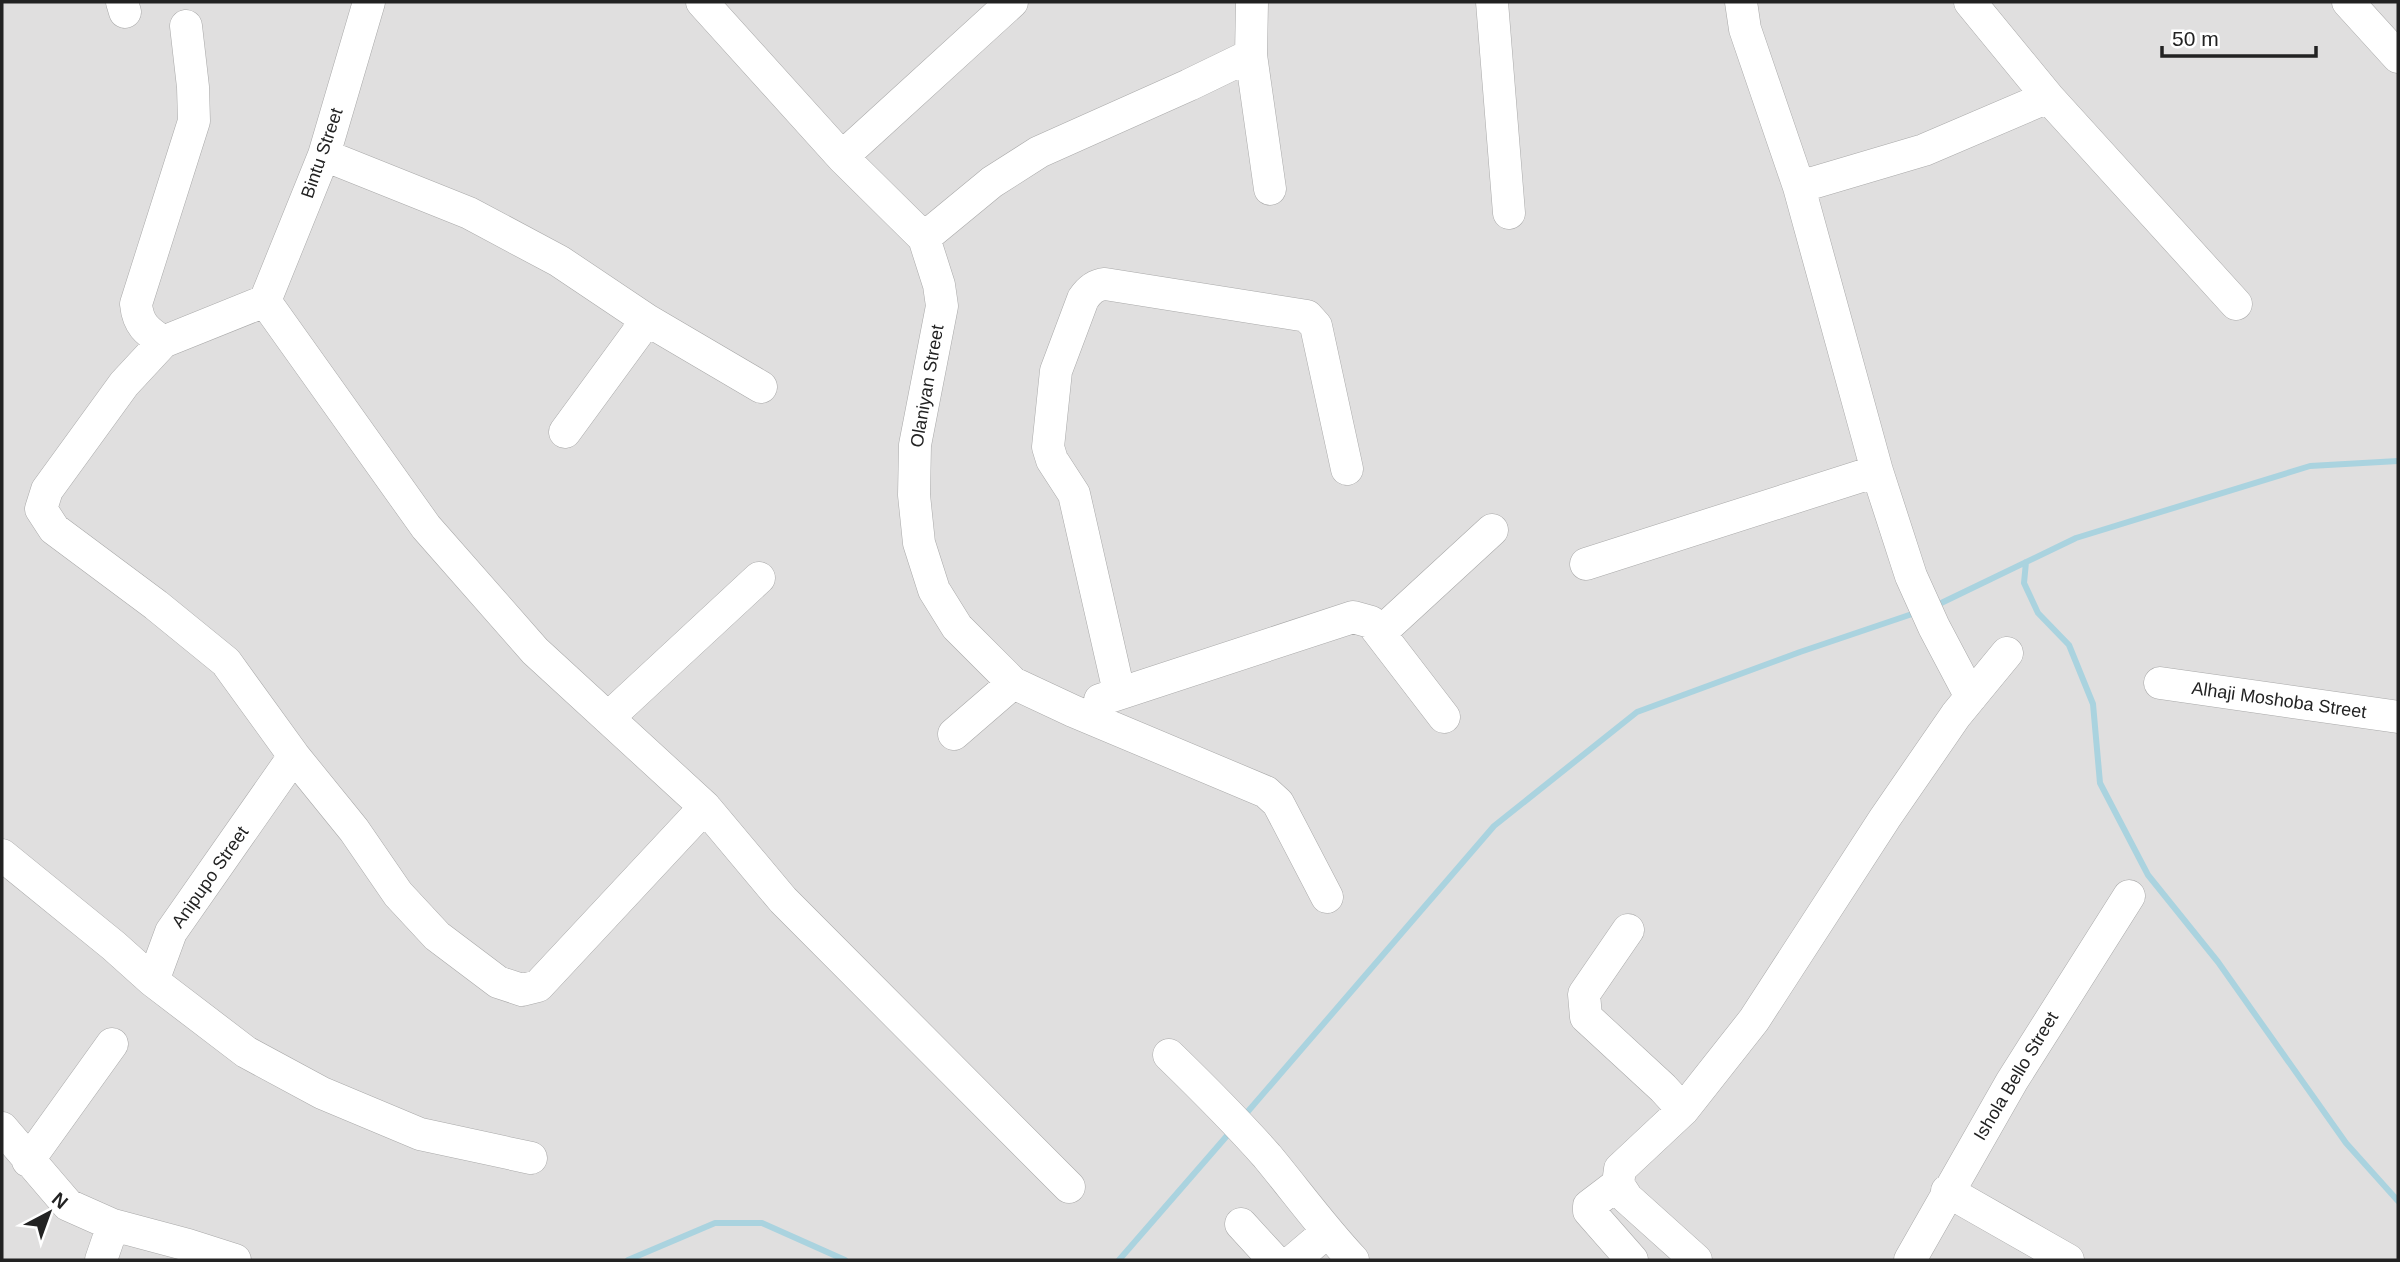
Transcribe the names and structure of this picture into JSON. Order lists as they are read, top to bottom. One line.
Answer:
{"streets":{"street":["Bintu Street","Olaniyan Street","Alhaji Moshoba Street","Anipupo Street","Ishola Bello Street"]},"scale_bar":"50 m","north":"top right"}
